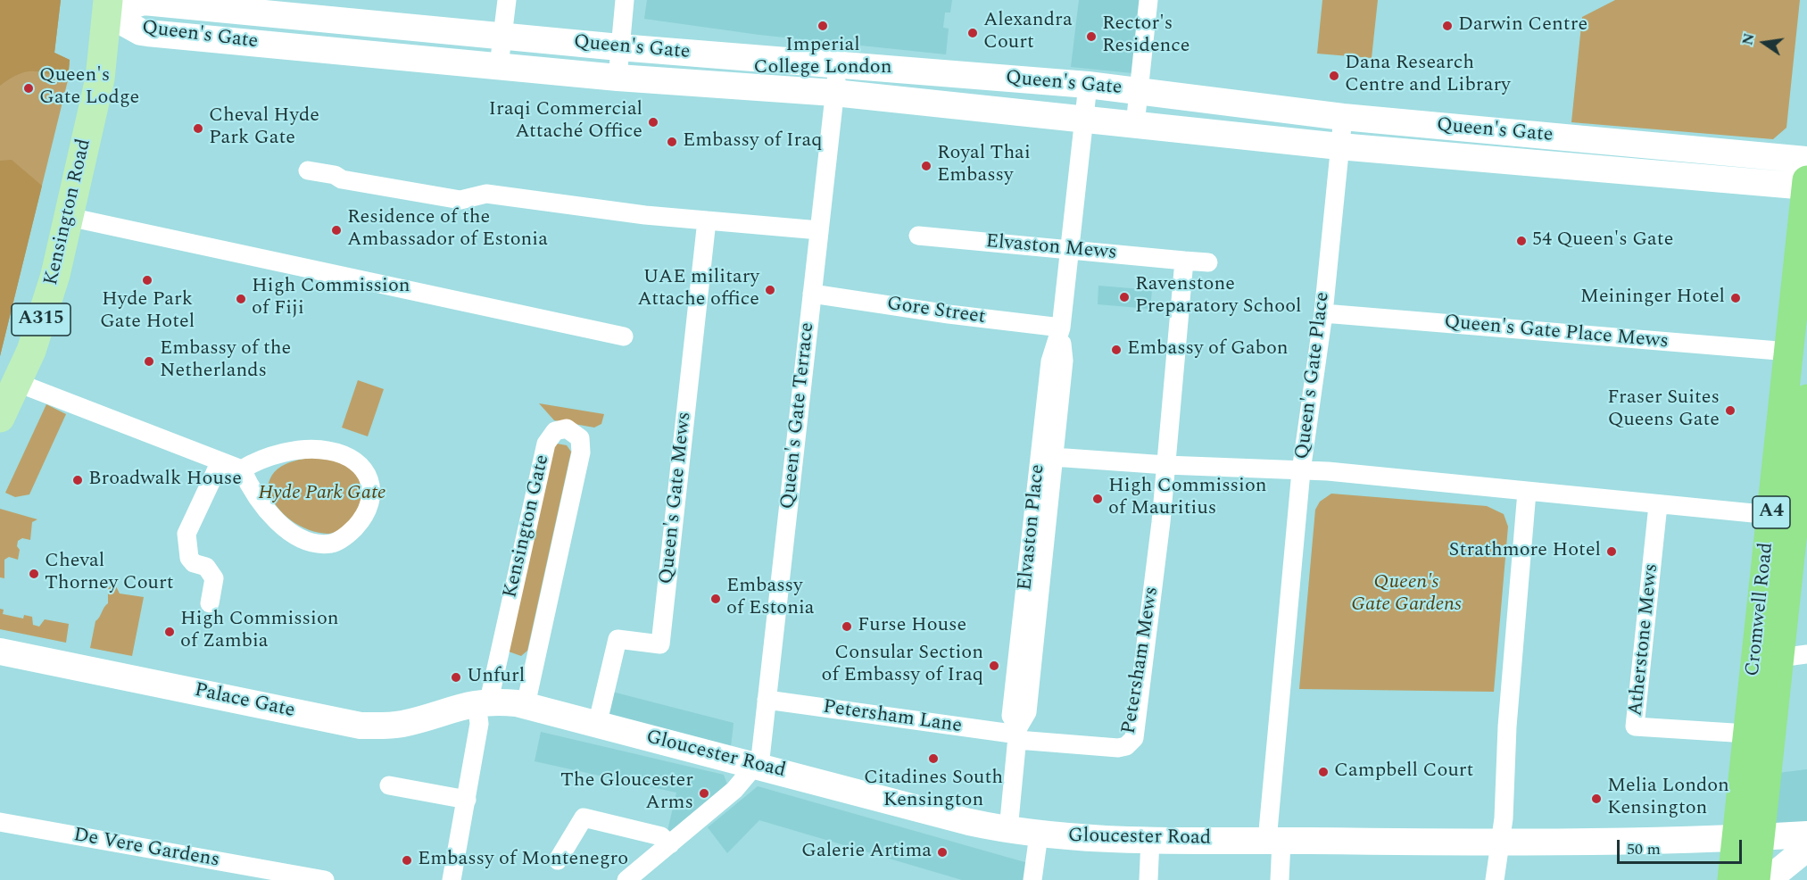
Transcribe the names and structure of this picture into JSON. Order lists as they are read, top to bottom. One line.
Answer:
{"streets":{"highway":["A4","Cromwell Road"],"main road":["Kensington Road","A315"],"street":["Queen's Gate","Elvaston Mews","Gore Street","Queen's Gate Place Mews","Queen's Gate Place","Queen's Gate Terrace","Queen's Gate Mews","Kensington Gate","Elvaston Place","Atherstone Mews","Petersham Mews","Palace Gate","Petersham Lane","Gloucester Road","De Vere Gardens"]},"crossings":[["Queen's Gate","Kensington Road"],["Queen's Gate","Queen's Gate Place"],["Queen's Gate","Queen's Gate Terrace"],["Queen's Gate","Elvaston Place"],["Queen's Gate","Cromwell Road"],["Elvaston Mews","Elvaston Place"],["Gore Street","Queen's Gate Terrace"],["Gore Street","Elvaston Place"],["Queen's Gate Place Mews","Queen's Gate Place"],["Queen's Gate Place Mews","Cromwell Road"],["Queen's Gate Place","Elvaston Place"],["Queen's Gate Place","Petersham Mews"],["Queen's Gate Terrace","Petersham Lane"],["Queen's Gate Terrace","Gloucester Road"],["Queen's Gate Mews","Gloucester Road"],["Kensington Gate","Palace Gate"],["Kensington Gate","Gloucester Road"],["Elvaston Place","Petersham Mews"],["Elvaston Place","Petersham Lane"],["Elvaston Place","Gloucester Road"],["Cromwell Road","Atherstone Mews"],["Cromwell Road","Gloucester Road"],["Petersham Mews","Petersham Lane"],["Palace Gate","Gloucester Road"]],"parks":["Hyde Park Gate","Queen's Gate Gardens"],"places":["Imperial College London","Darwin Centre","Alexandra Court","Rector's Residence","Dana Research Centre and Library","Queen's Gate Lodge","Iraqi Commercial Attaché Office","Cheval Hyde Park Gate","Embassy of Iraq","Royal Thai Embassy","Residence of the Ambassador of Estonia","54 Queen's Gate","Hyde Park Gate Hotel","UAE military Attache office","Ravenstone Preparatory School","Meininger Hotel","High Commission of Fiji","Embassy of Gabon","Embassy of the Netherlands","Fraser Suites Queens Gate","Broadwalk House","High Commission of Mauritius","Strathmore Hotel","Cheval Thorney Court","Embassy of Estonia","Furse House","High Commission of Zambia","Consular Section of Embassy of Iraq","Unfurl","Citadines South Kensington","Campbell Court","The Gloucester Arms","Melia London Kensington","Galerie Artima","Embassy of Montenegro"],"scale_bar":"50 m","north":"left"}
